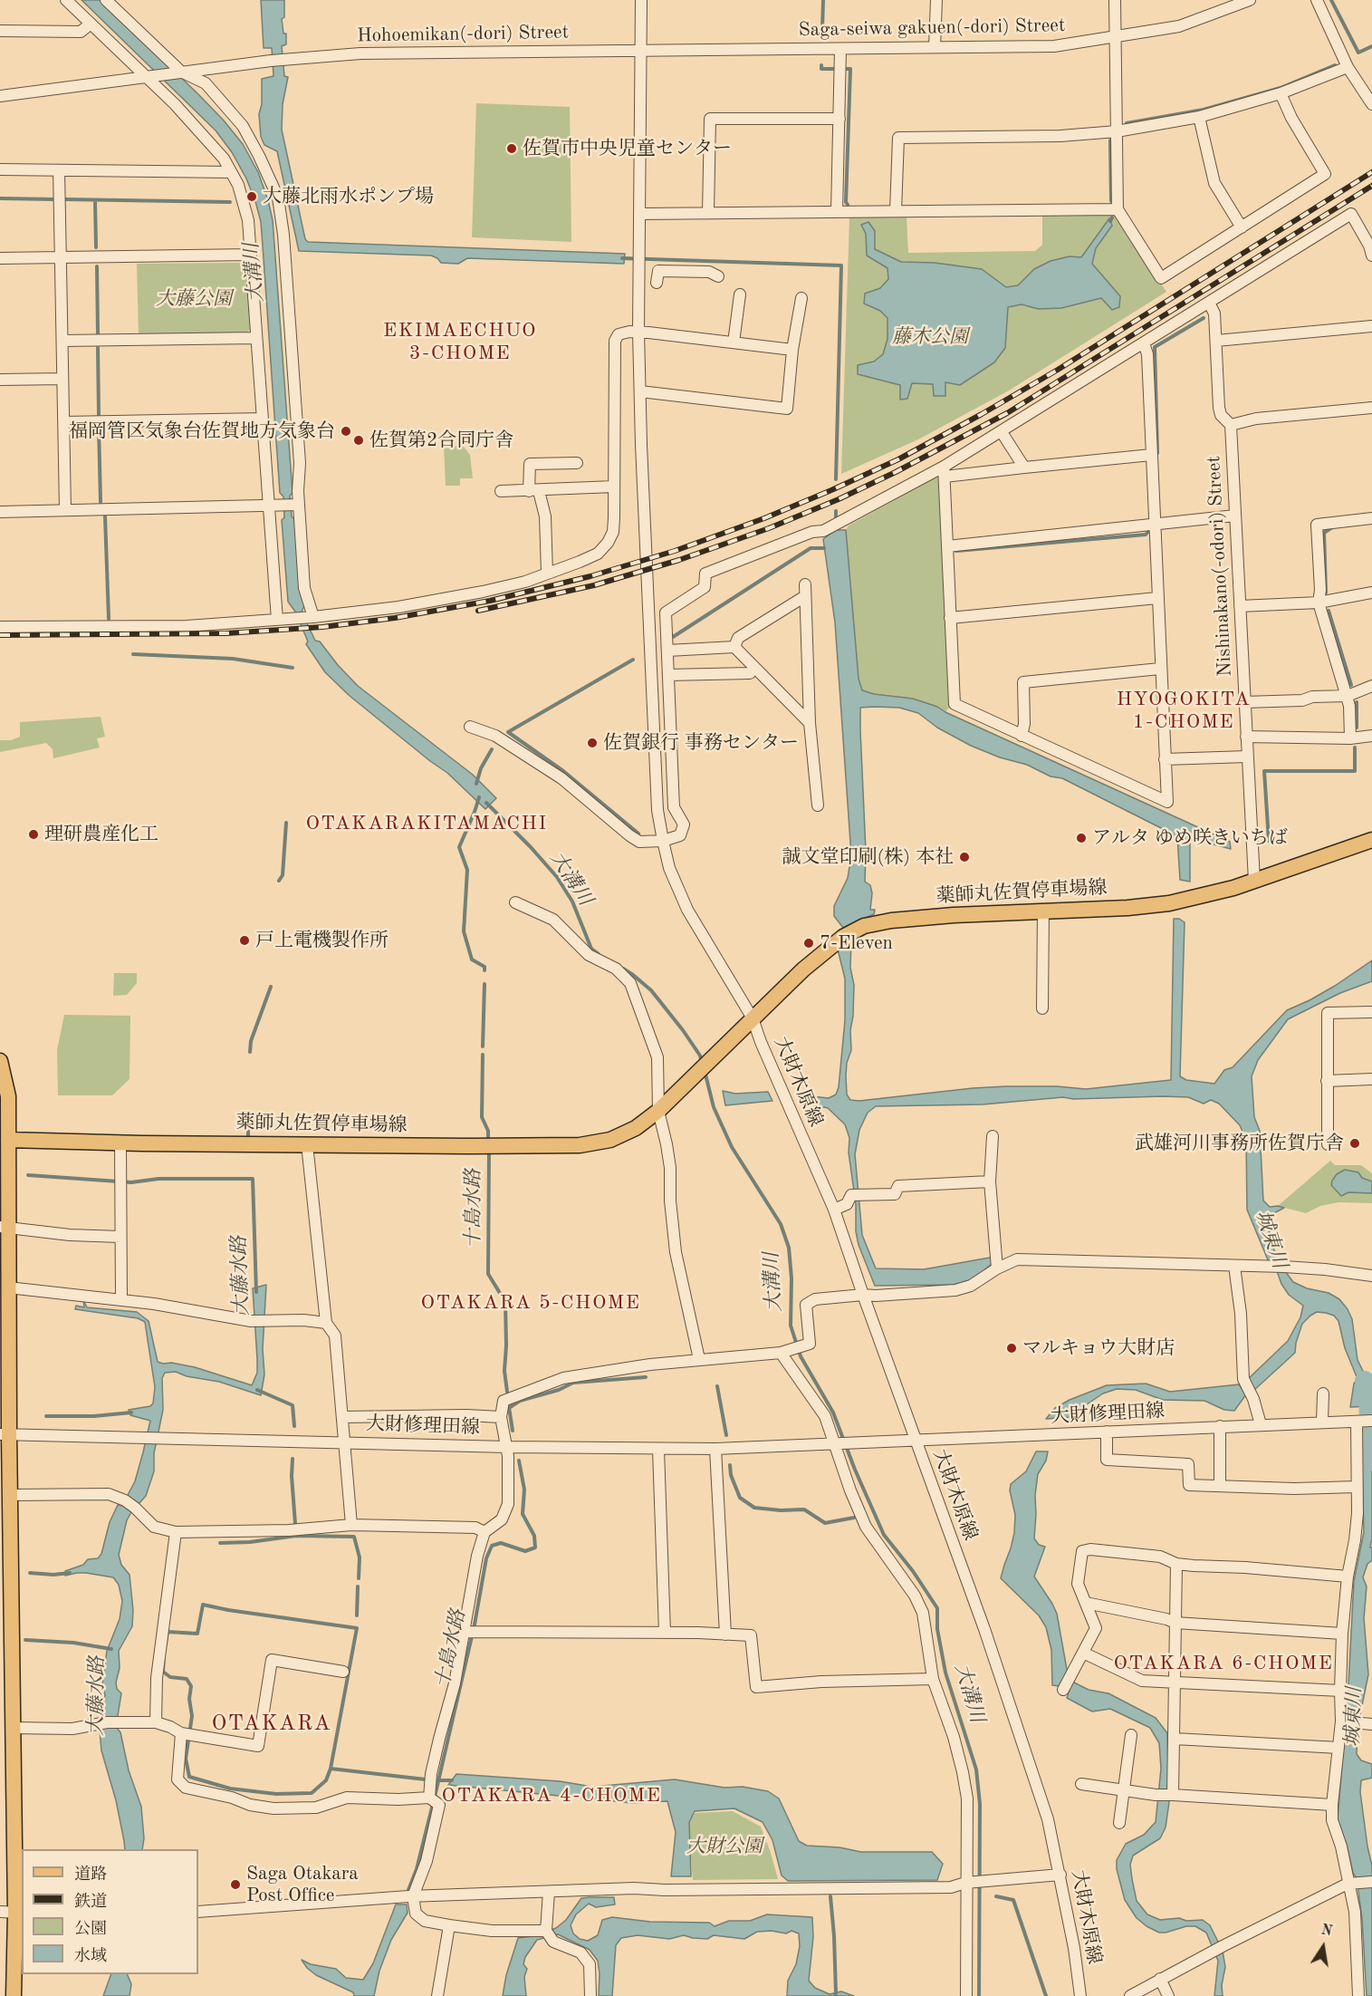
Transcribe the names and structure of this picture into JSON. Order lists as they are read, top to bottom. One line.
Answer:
{"streets":{"main road":["薬師丸佐賀停車場線"],"street":["Saga-seiwa gakuen(-dori) Street","Hohoemikan(-dori) Street","Nishinakano(-odori) Street","大財木原線","大財修理田線"]},"crossings":[["Saga-seiwa gakuen(-dori) Street","Hohoemikan(-dori) Street"],["Saga-seiwa gakuen(-dori) Street","大財木原線"],["Hohoemikan(-dori) Street","大財木原線"],["Nishinakano(-odori) Street","薬師丸佐賀停車場線"],["薬師丸佐賀停車場線","大財木原線"],["大財木原線","大財修理田線"]],"districts":["EKIMAECHUO 3-CHOME","HYOGOKITA 1-CHOME","OTAKARAKITAMACHI","OTAKARA 5-CHOME","OTAKARA 6-CHOME","OTAKARA","OTAKARA 4-CHOME"],"water":["大溝川","十島水路","城東川","大藤水路"],"parks":["大藤公園","藤木公園","大財公園"],"places":["佐賀市中央児童センター","大藤北雨水ポンプ場","福岡管区気象台佐賀地方気象台","佐賀第2合同庁舎","佐賀銀行 事務センター","理研農産化工","アルタ ゆめ咲きいちば","誠文堂印刷(株) 本社","戸上電機製作所","7-Eleven","武雄河川事務所佐賀庁舎","マルキョウ大財店","Saga Otakara Post Office"],"legend":["道路","鉄道","公園","水域"],"north":"top"}
